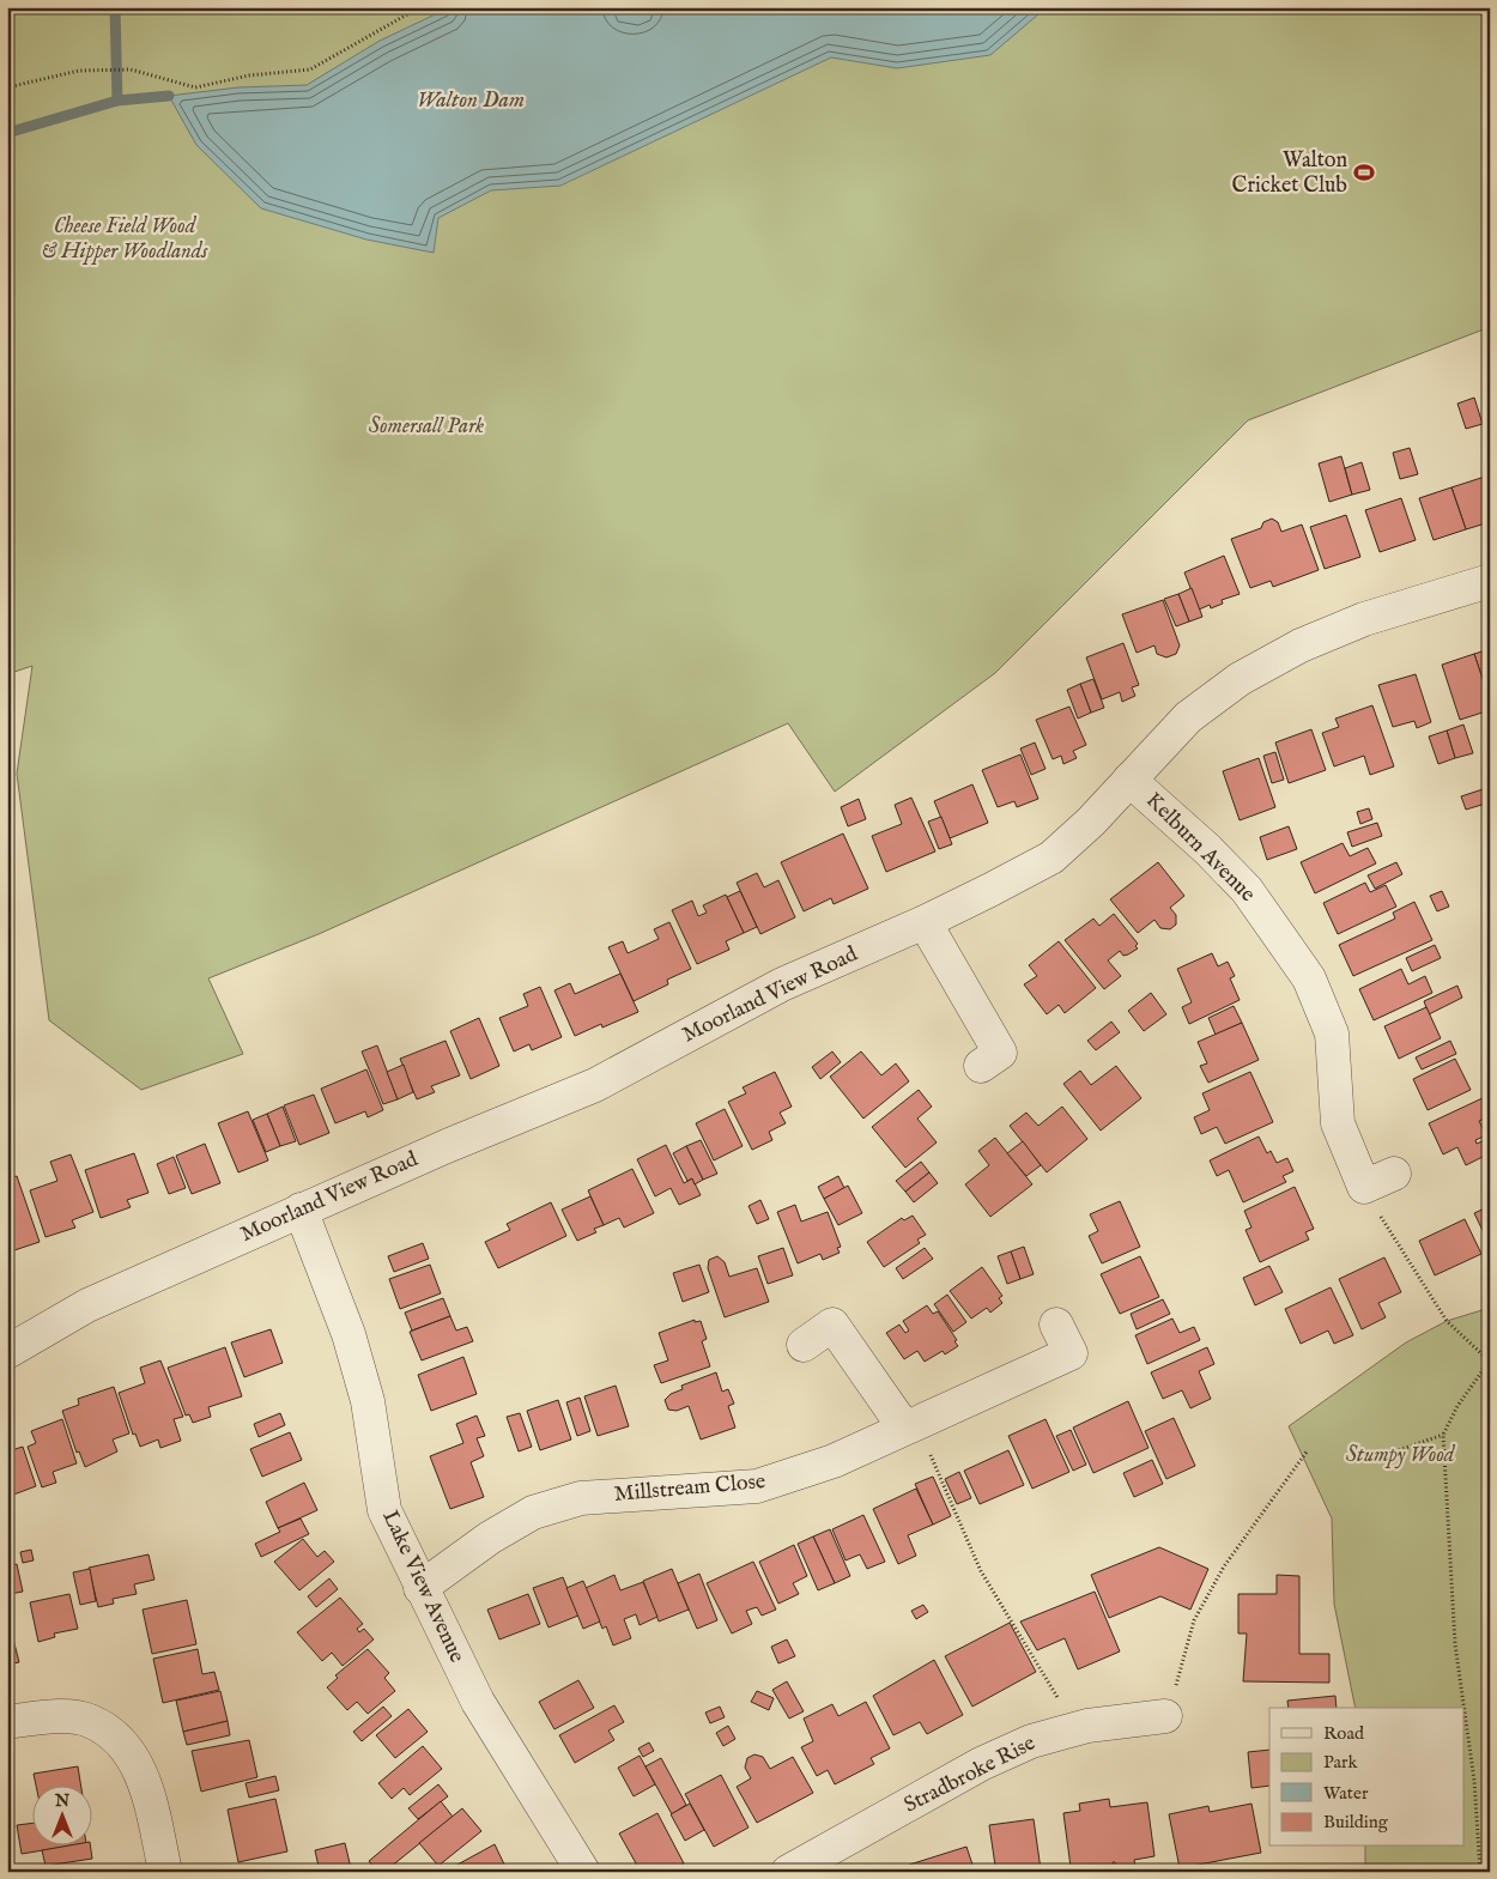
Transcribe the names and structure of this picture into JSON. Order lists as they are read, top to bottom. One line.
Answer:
{"streets":{"street":["Kelburn Avenue","Moorland View Road","Millstream Close","Lake View Avenue","Stradbroke Rise"]},"crossings":[["Kelburn Avenue","Moorland View Road"],["Moorland View Road","Lake View Avenue"],["Millstream Close","Lake View Avenue"]],"water":["Walton Dam"],"parks":["Cheese Field Wood & Hipper Woodlands","Somersall Park","Stumpy Wood"],"places":{"sports":["Walton Cricket Club"]},"legend":["Road","Park","Water","Building"],"north":"top"}
